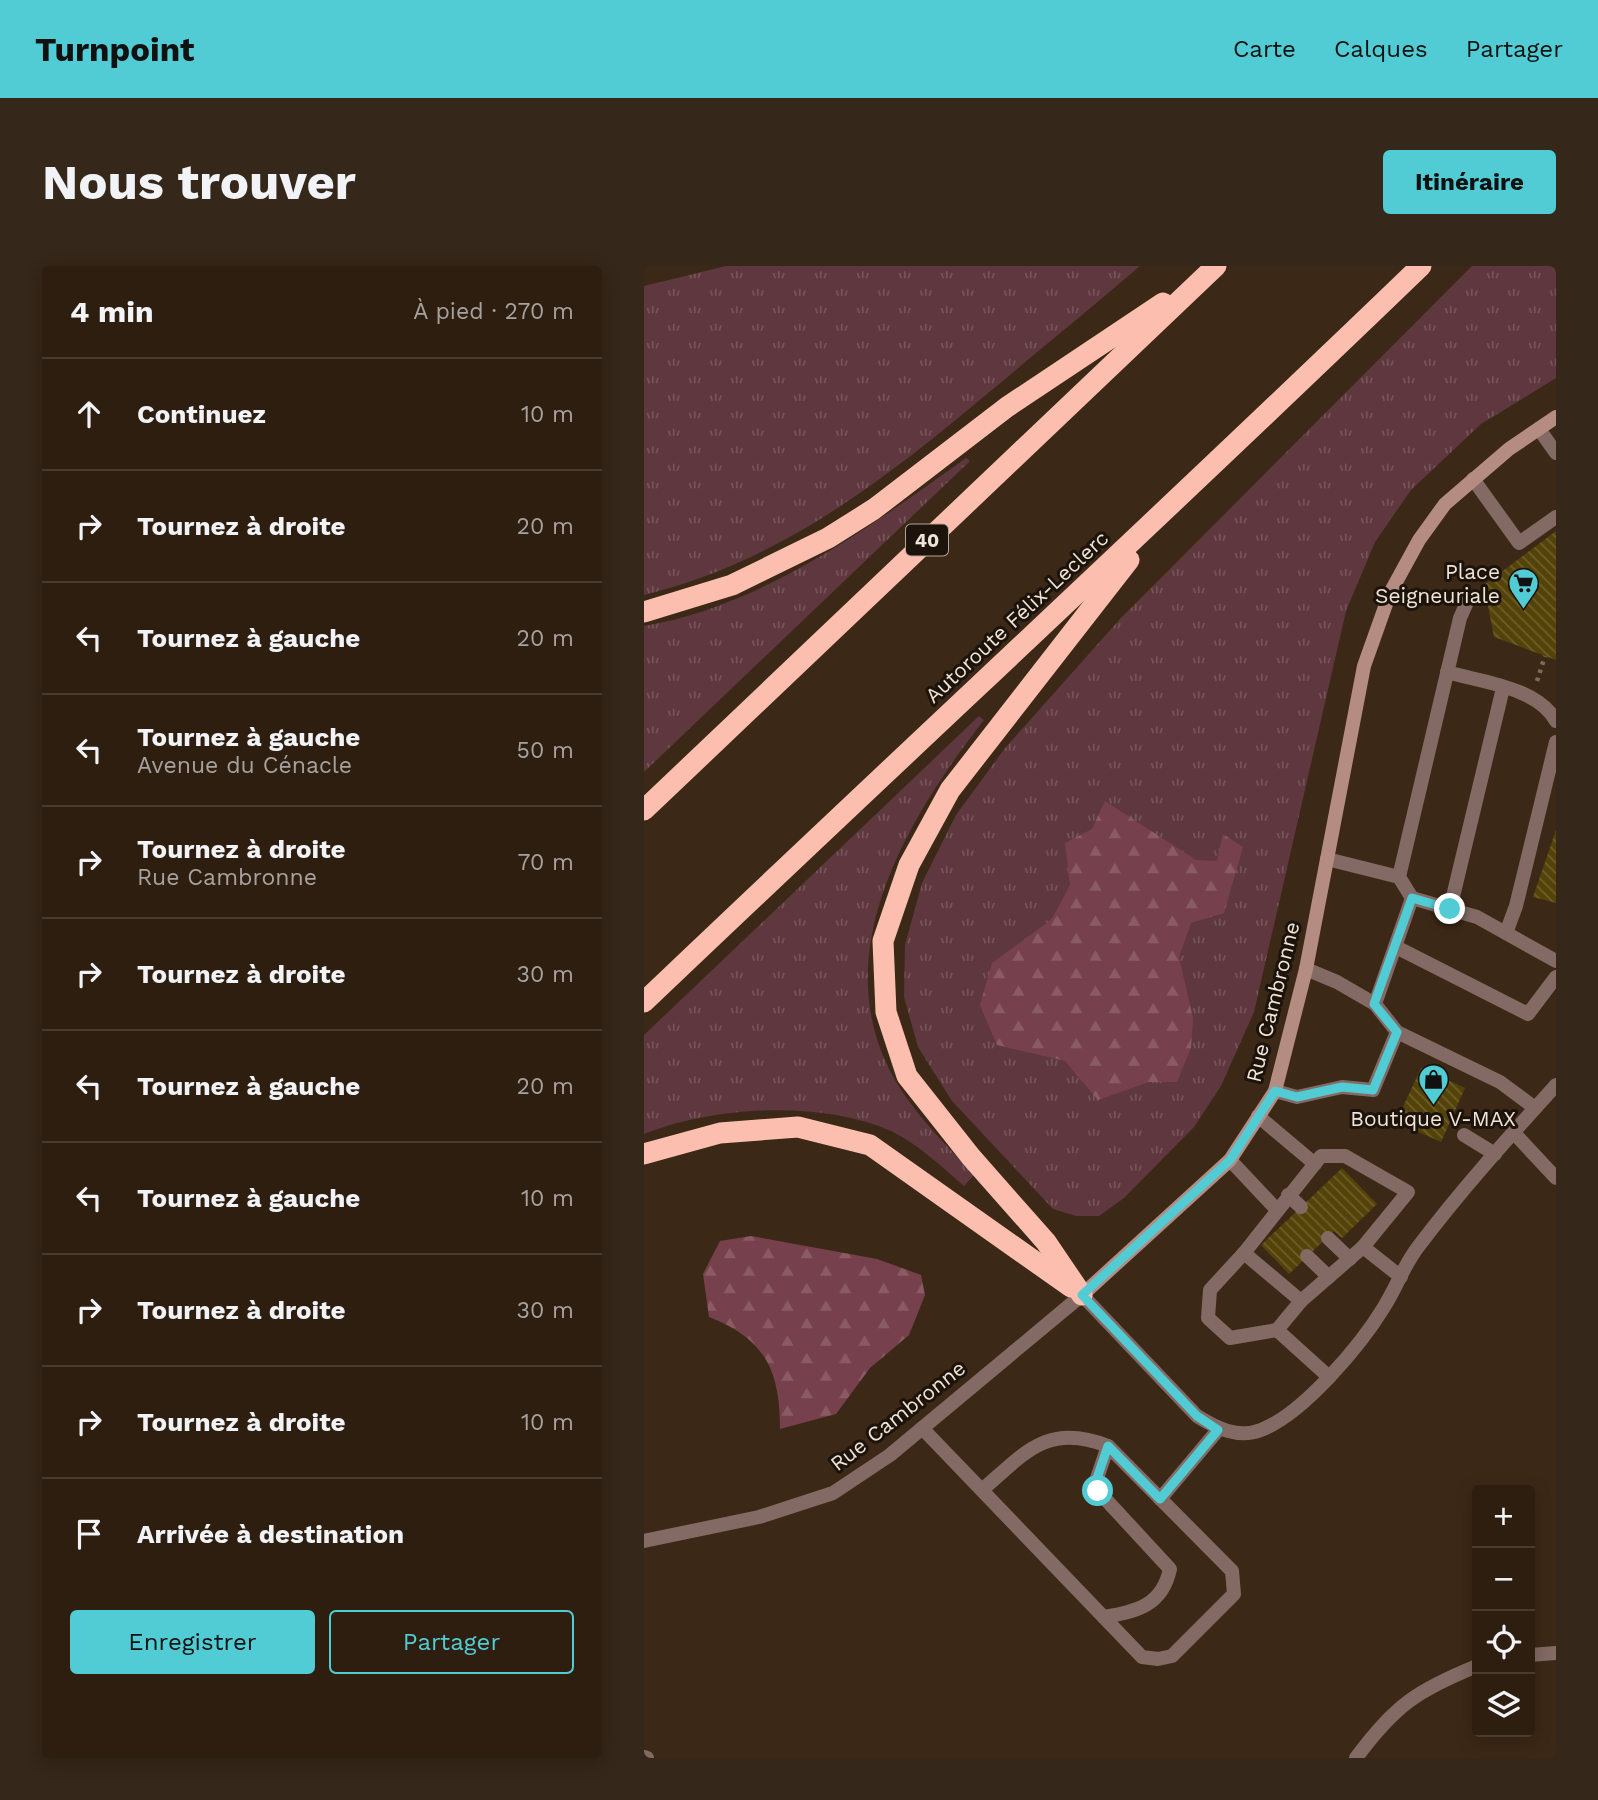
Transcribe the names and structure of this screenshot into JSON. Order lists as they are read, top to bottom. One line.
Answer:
{"streets":{"highway":["40","Autoroute Félix-Leclerc"],"street":["Rue Cambronne"]},"places":{"supermarket":["Place Seigneuriale"],"shop":["Boutique V-MAX"]},"page":{"header":"Turnpoint","nav":["Carte","Calques","Partager"],"buttons":["Itinéraire",["Enregistrer","Partager"]],"title":"Nous trouver","heading":["4 min","À pied · 270 m"],"list":[["Continuez","10 m"],["Tournez à droite","20 m"],["Tournez à gauche","20 m"],["Tournez à gauche","Avenue du Cénacle","50 m"],["Tournez à droite","Rue Cambronne","70 m"],["Tournez à droite","30 m"],["Tournez à gauche","20 m"],["Tournez à gauche","10 m"],["Tournez à droite","30 m"],["Tournez à droite","10 m"],"Arrivée à destination"],"map_buttons":["+","−"]}}
